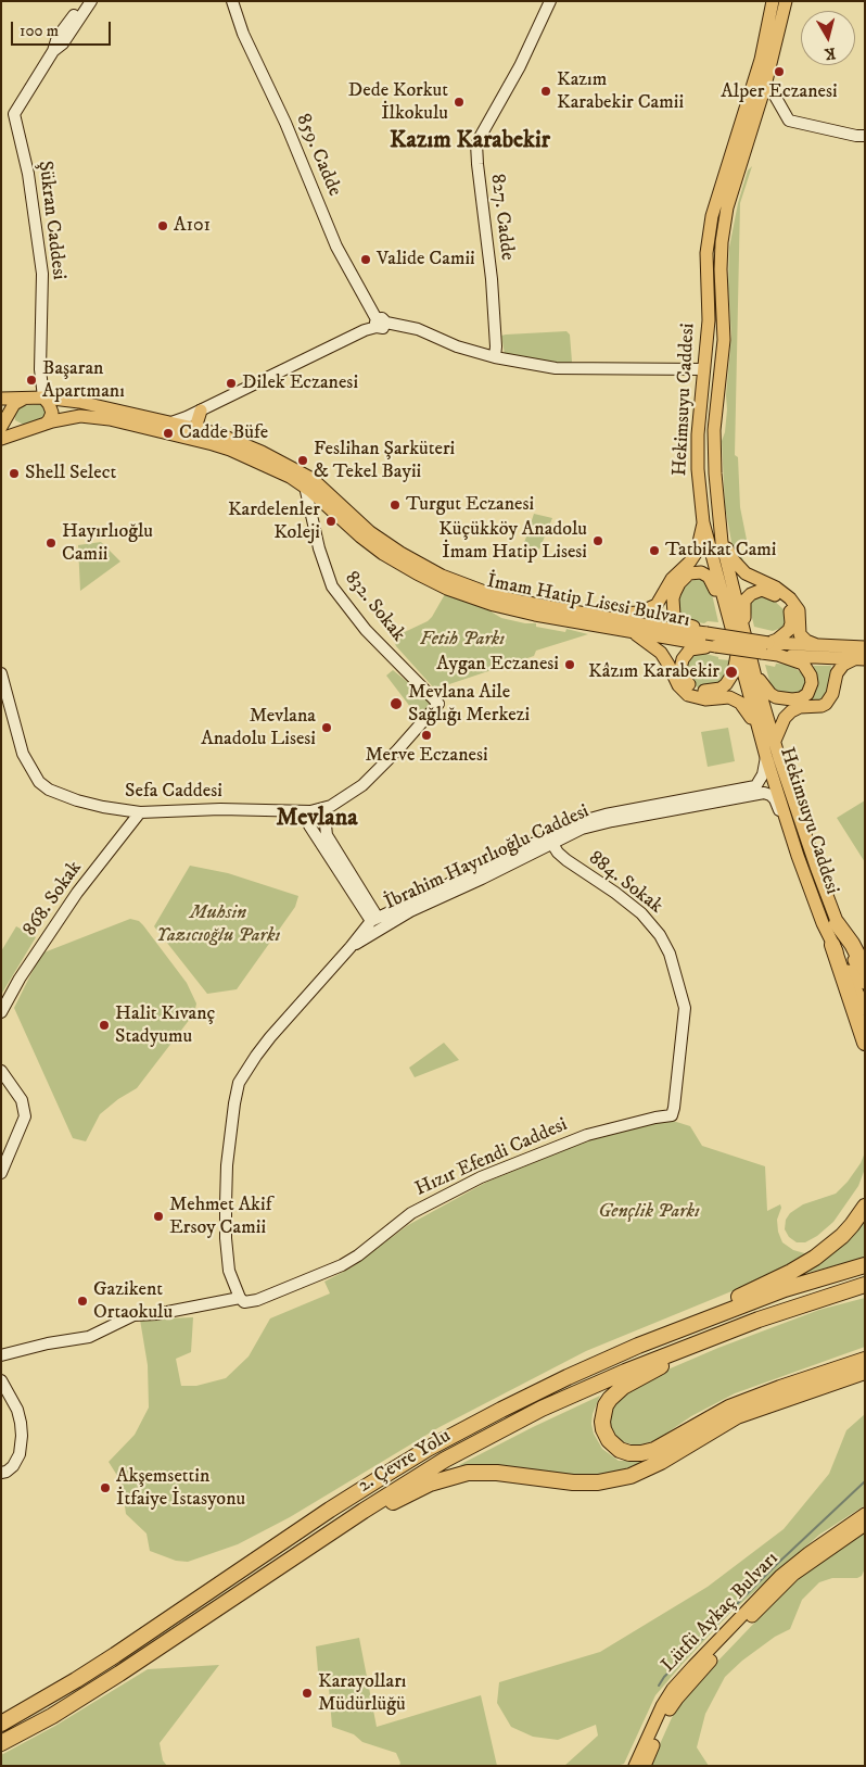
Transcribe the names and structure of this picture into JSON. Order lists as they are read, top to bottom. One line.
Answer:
{"streets":{"highway":["2. Çevre Yolu"],"main road":["Hekimsuyu Caddesi","İmam Hatip Lisesi Bulvarı","Lütfü Aykaç Bulvarı"],"street":["859. Cadde","827. Cadde","Şükran Caddesi","832. Sokak","Sefa Caddesi","İbrahim Hayırlıoğlu Caddesi","884. Sokak","868. Sokak","Hızır Efendi Caddesi"]},"crossings":[["Şükran Caddesi","İmam Hatip Lisesi Bulvarı"],["Hekimsuyu Caddesi","İbrahim Hayırlıoğlu Caddesi"],["İmam Hatip Lisesi Bulvarı","832. Sokak"],["Sefa Caddesi","868. Sokak"],["İbrahim Hayırlıoğlu Caddesi","884. Sokak"],["884. Sokak","Hızır Efendi Caddesi"]],"districts":["Kazım Karabekir","Mevlana"],"parks":["Fetih Parkı","Muhsin Yazıcıoğlu Parkı","Gençlik Parkı"],"places":["Alper Eczanesi","Kazım Karabekir Camii","Dede Korkut İlkokulu","A101","Valide Camii","Başaran Apartmanı","Dilek Eczanesi","Cadde Büfe","Feslihan Şarküteri & Tekel Bayii","Shell Select","Turgut Eczanesi","Kardelenler Koleji","Küçükköy Anadolu İmam Hatip Lisesi","Hayırlıoğlu Camii","Tatbikat Cami","Aygan Eczanesi","Kâzım Karabekir","Mevlana Aile Sağlığı Merkezi","Mevlana Anadolu Lisesi","Merve Eczanesi","Halit Kıvanç Stadyumu","Mehmet Akif Ersoy Camii","Gazikent Ortaokulu","Akşemsettin İtfaiye İstasyonu","Karayolları Müdürlüğü"],"scale_bar":"100 m","north":"bottom"}
